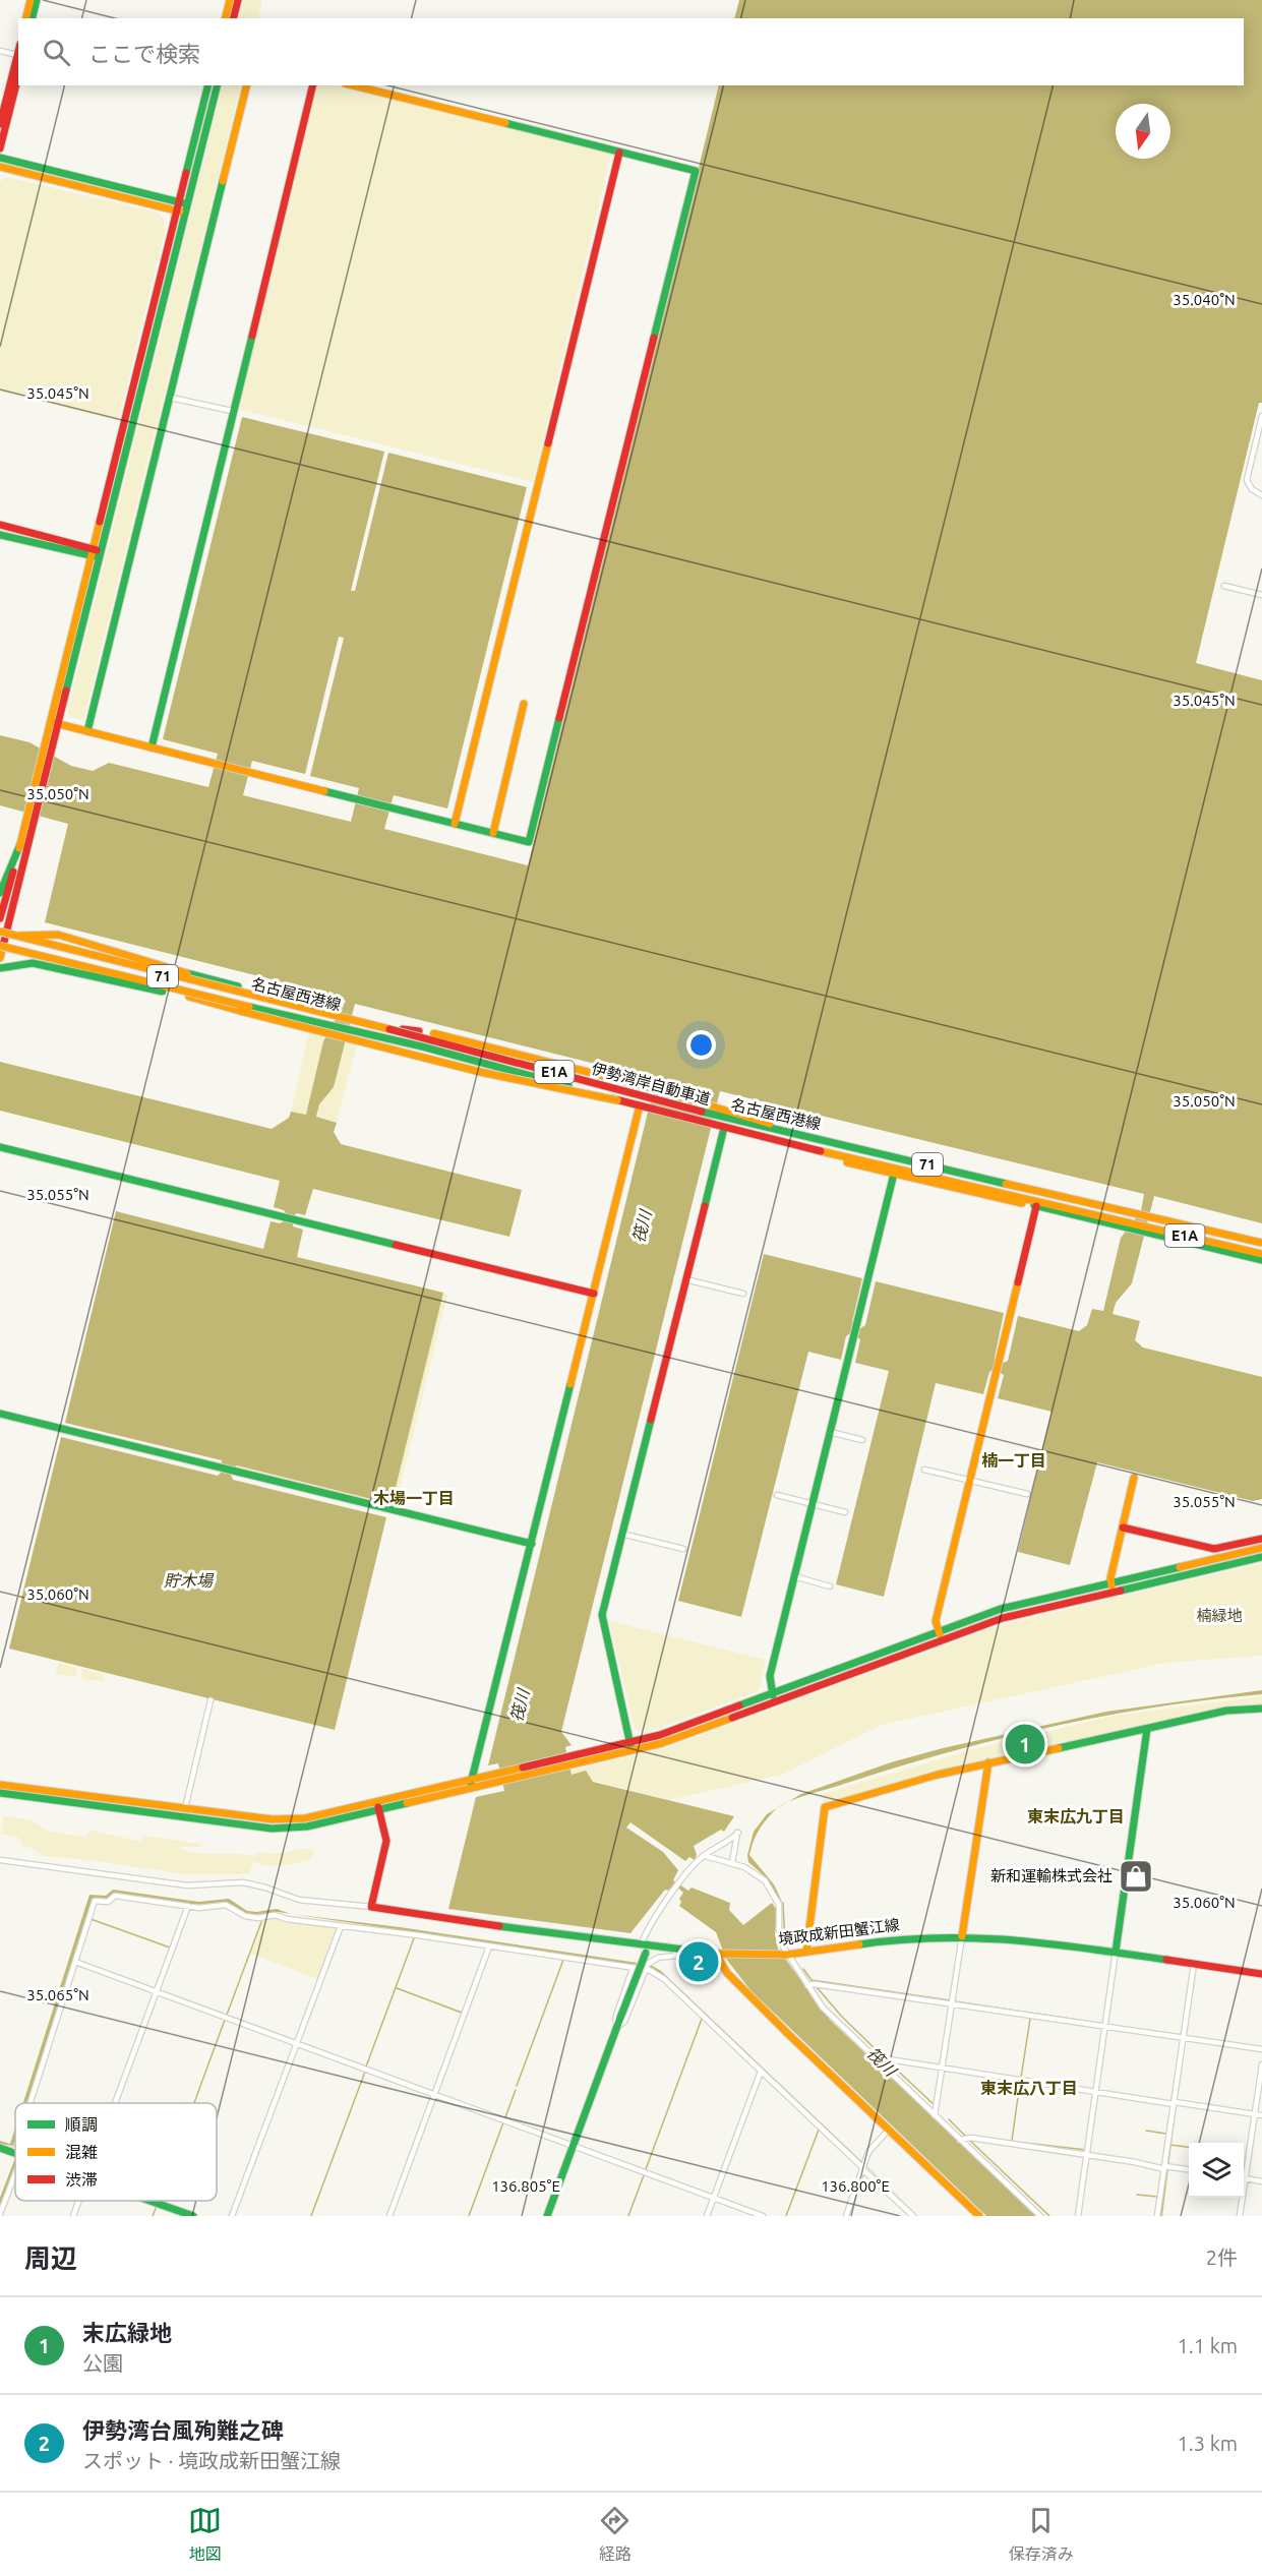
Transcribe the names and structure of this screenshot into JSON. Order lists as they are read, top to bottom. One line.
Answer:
{"streets":{"main road":["71","名古屋西港線","E1A","伊勢湾岸自動車道","境政成新田蟹江線"]},"crossings":[["名古屋西港線","伊勢湾岸自動車道"]],"districts":["楠一丁目","木場一丁目","東末広九丁目","東末広八丁目"],"water":["筏川","貯木場"],"parks":["楠緑地"],"places":{"shop":["新和運輸株式会社"]},"legend":["順調","混雑","渋滞"],"north":"bottom","page":{"search":"ここで検索","pins":["1","2"],"heading":["周辺","2件"],"list":[{"mark":"1","name":"末広緑地","note":"公園","value":"1.1 km"},{"mark":"2","name":"伊勢湾台風殉難之碑","note":"スポット · 境政成新田蟹江線","value":"1.3 km"}],"nav":["地図","経路","保存済み"]},"coordinates":["35.040°N","35.045°N","35.050°N","35.055°N","35.060°N","35.065°N","136.805°E","136.800°E"]}
